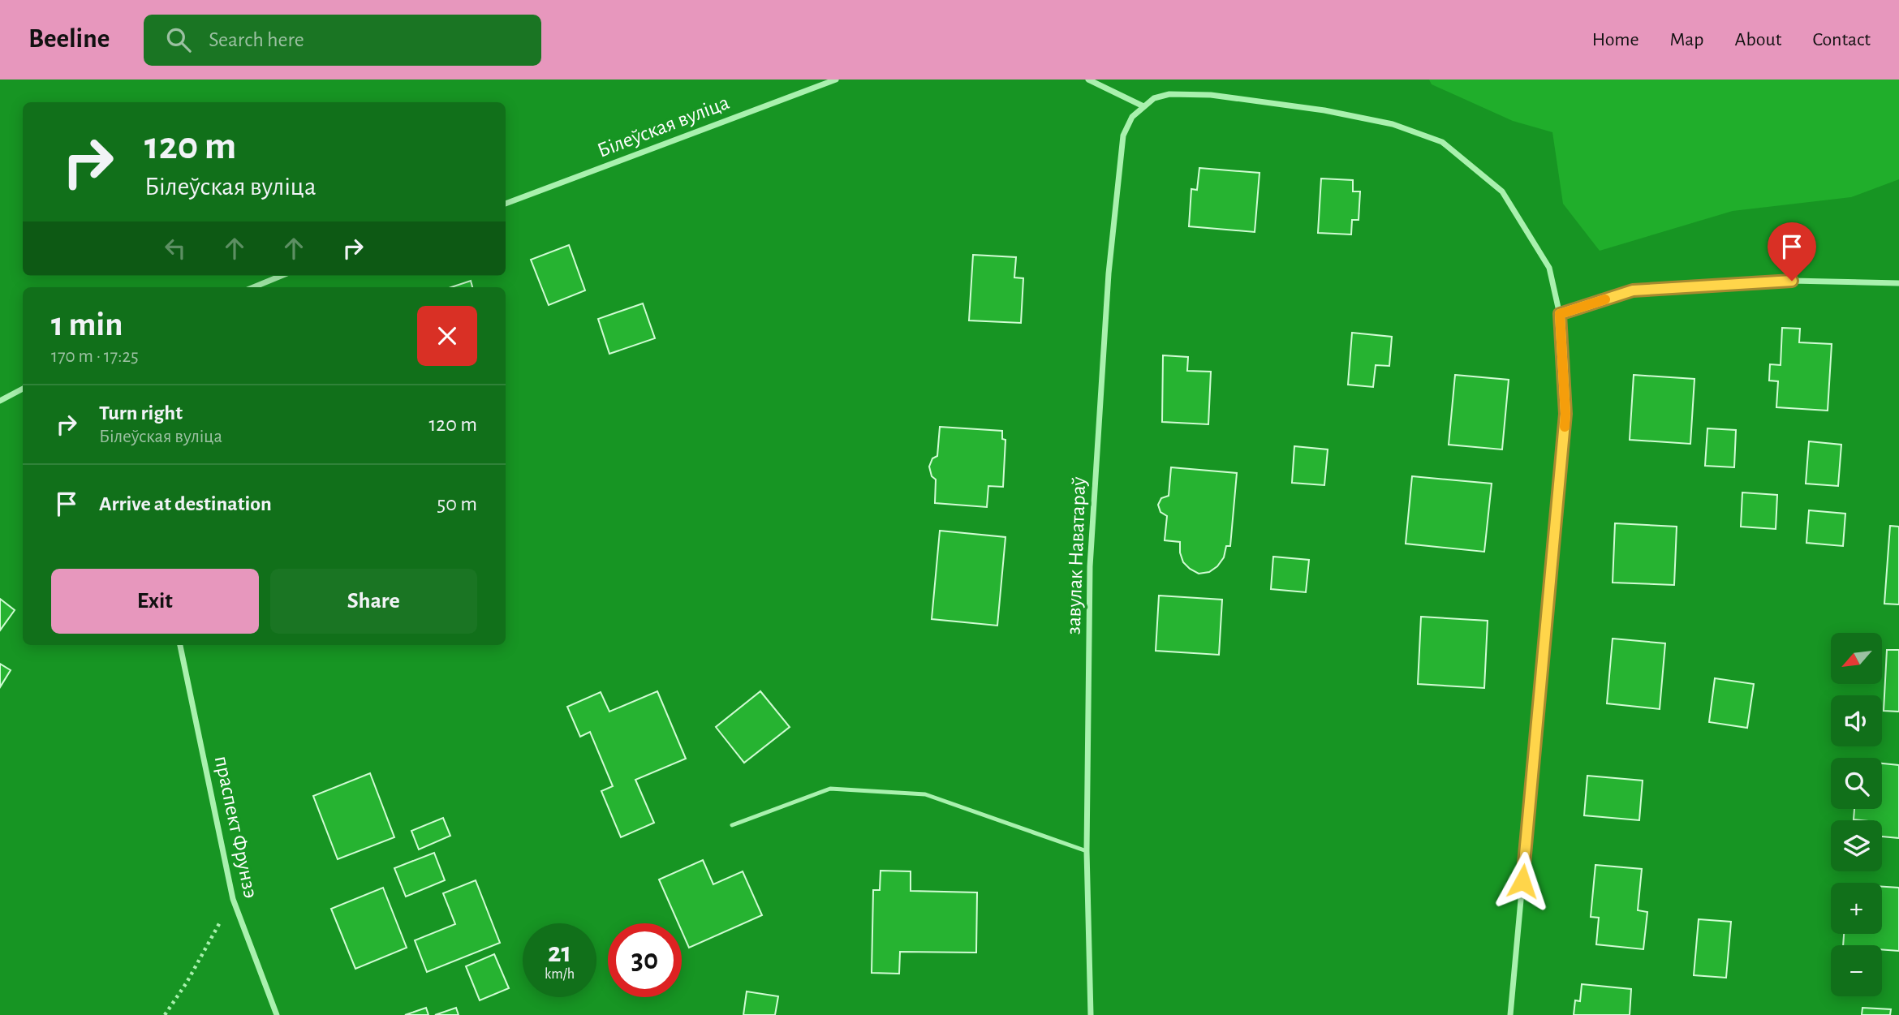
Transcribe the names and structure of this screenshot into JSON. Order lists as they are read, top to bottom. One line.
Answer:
{"streets":{"street":["Білеўская вуліца","завулак Наватараў","праспект Фрунзэ"]},"north":"bottom left","page":{"header":"Beeline","search":"Search here","nav":["Home","Map","About","Contact"],"turn":["120 m","Білеўская вуліца"],"heading":["1 min","170 m · 17:25"],"list":[{"name":"Turn right","note":"Білеўская вуліца","value":"120 m"},{"name":"Arrive at destination","value":"50 m"}],"buttons":["Exit","Share"],"map_buttons":["+","−"],"speed":"21 km/h","limit":"30"}}
